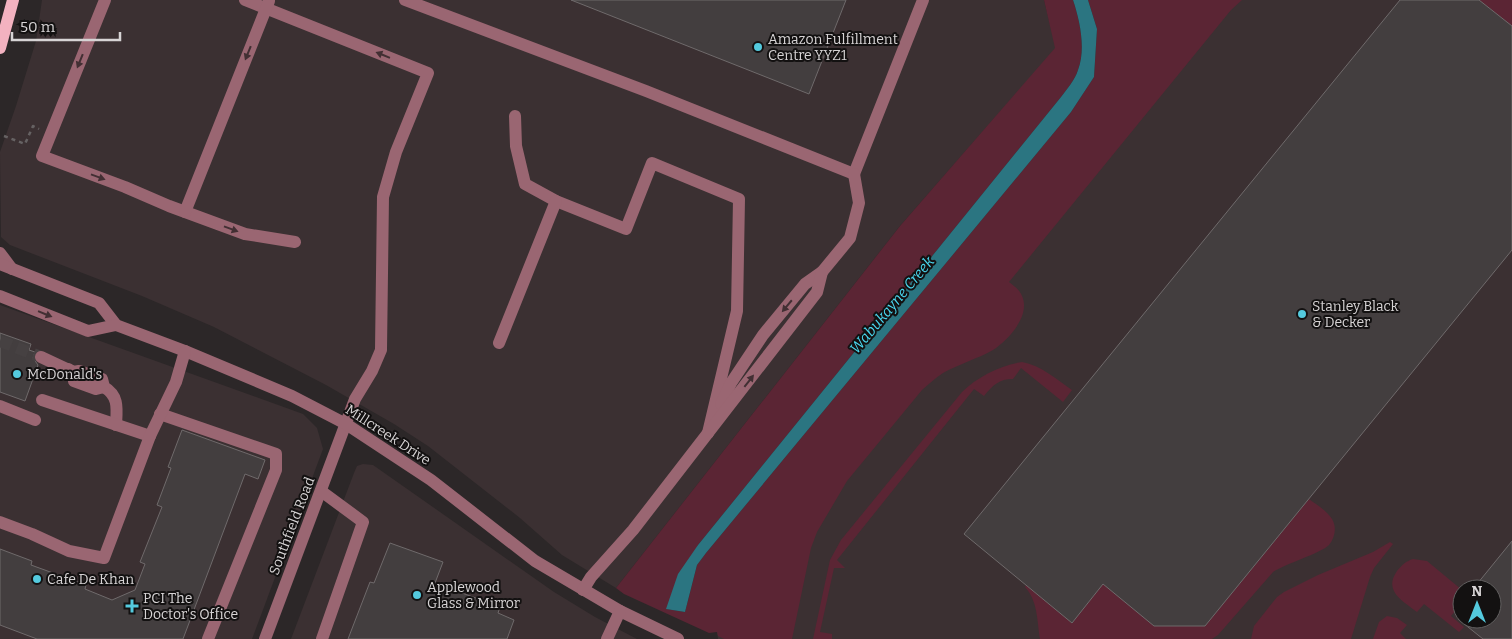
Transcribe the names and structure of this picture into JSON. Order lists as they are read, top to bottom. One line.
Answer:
{"streets":{"street":["Millcreek Drive","Southfield Road"]},"crossings":[["Millcreek Drive","Southfield Road"]],"water":["Wabukayne Creek"],"places":{"other":["Amazon Fulfillment Centre YYZ1","Stanley Black & Decker","McDonald's","Cafe De Khan","Applewood Glass & Mirror"],"health":["PCI The Doctor's Office"]},"scale_bar":"50 m","north":"top"}
